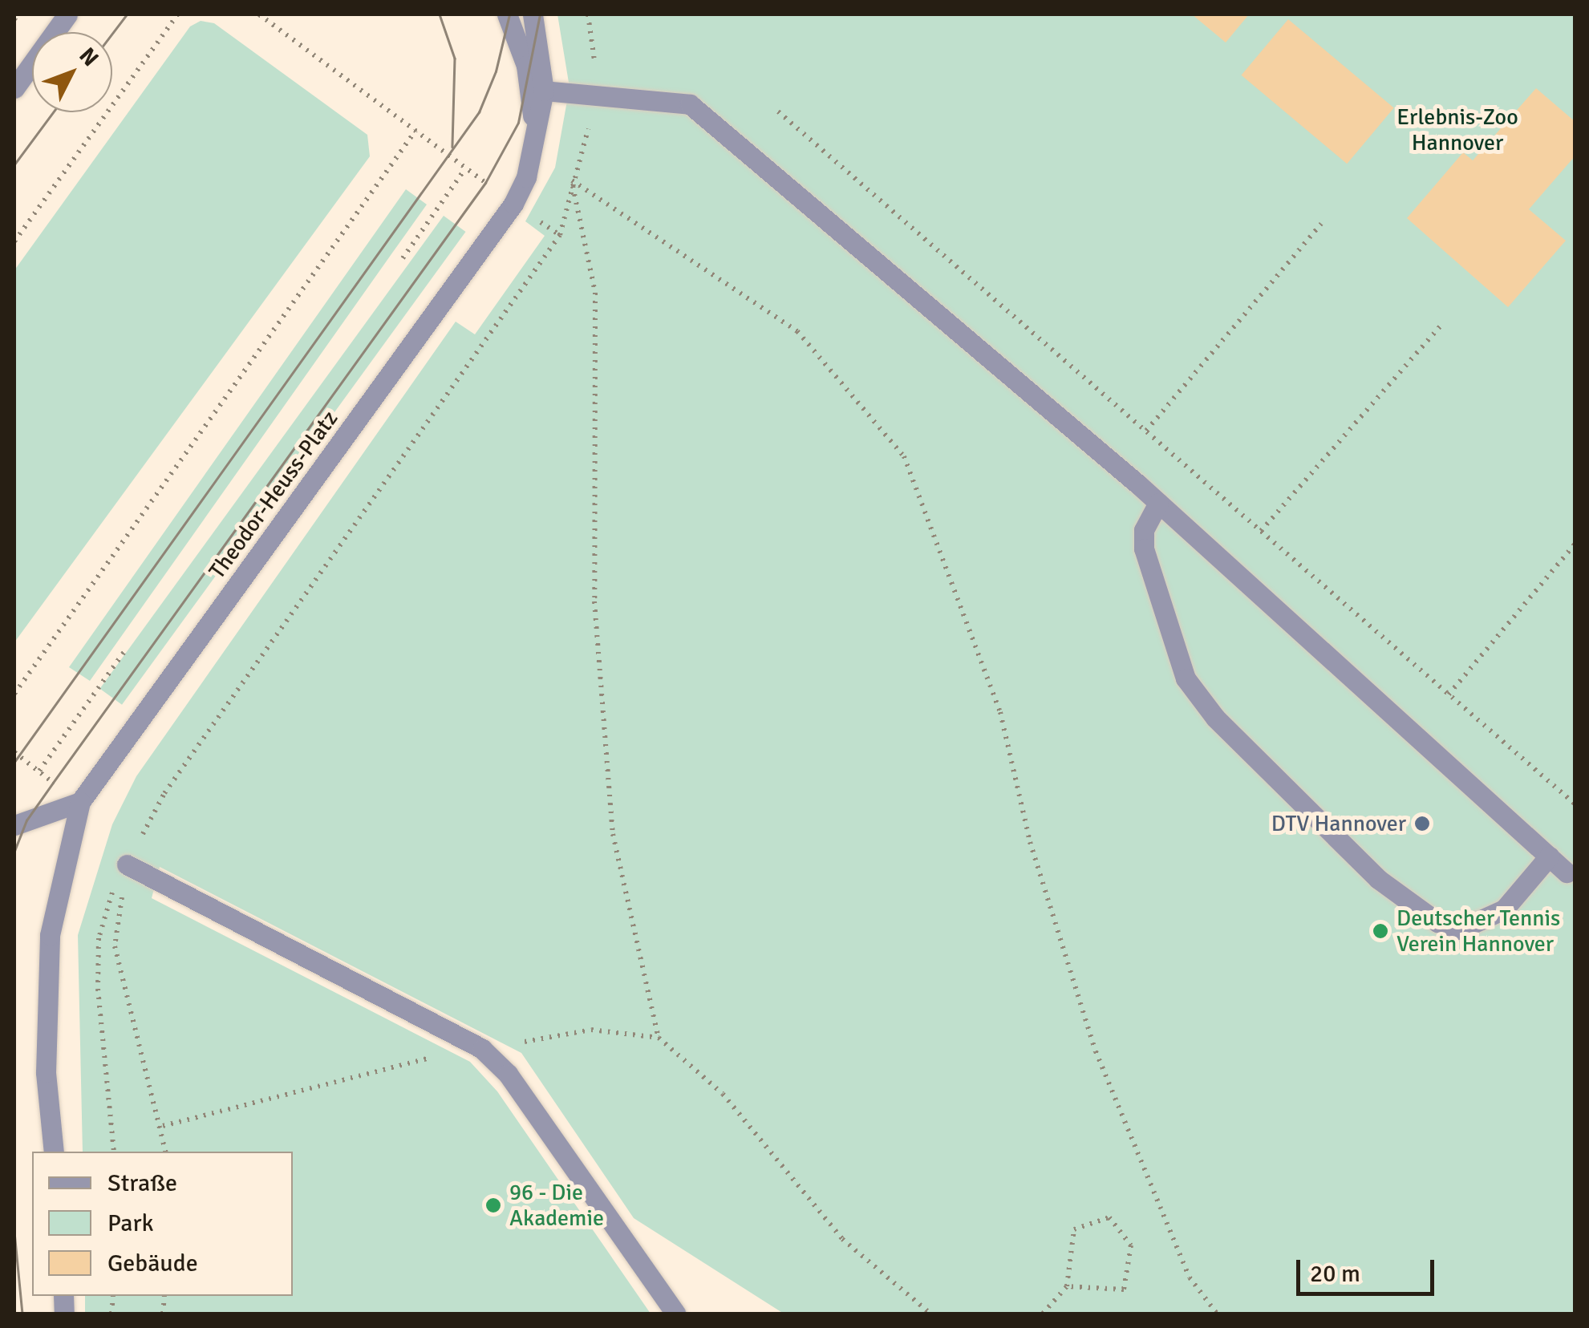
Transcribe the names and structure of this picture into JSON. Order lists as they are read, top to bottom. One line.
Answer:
{"streets":{"street":["Theodor-Heuss-Platz"]},"parks":["Erlebnis-Zoo Hannover"],"places":["DTV Hannover","Deutscher Tennis Verein Hannover","96 - Die Akademie"],"legend":["Straße","Park","Gebäude"],"scale_bar":"20 m","north":"top right"}
